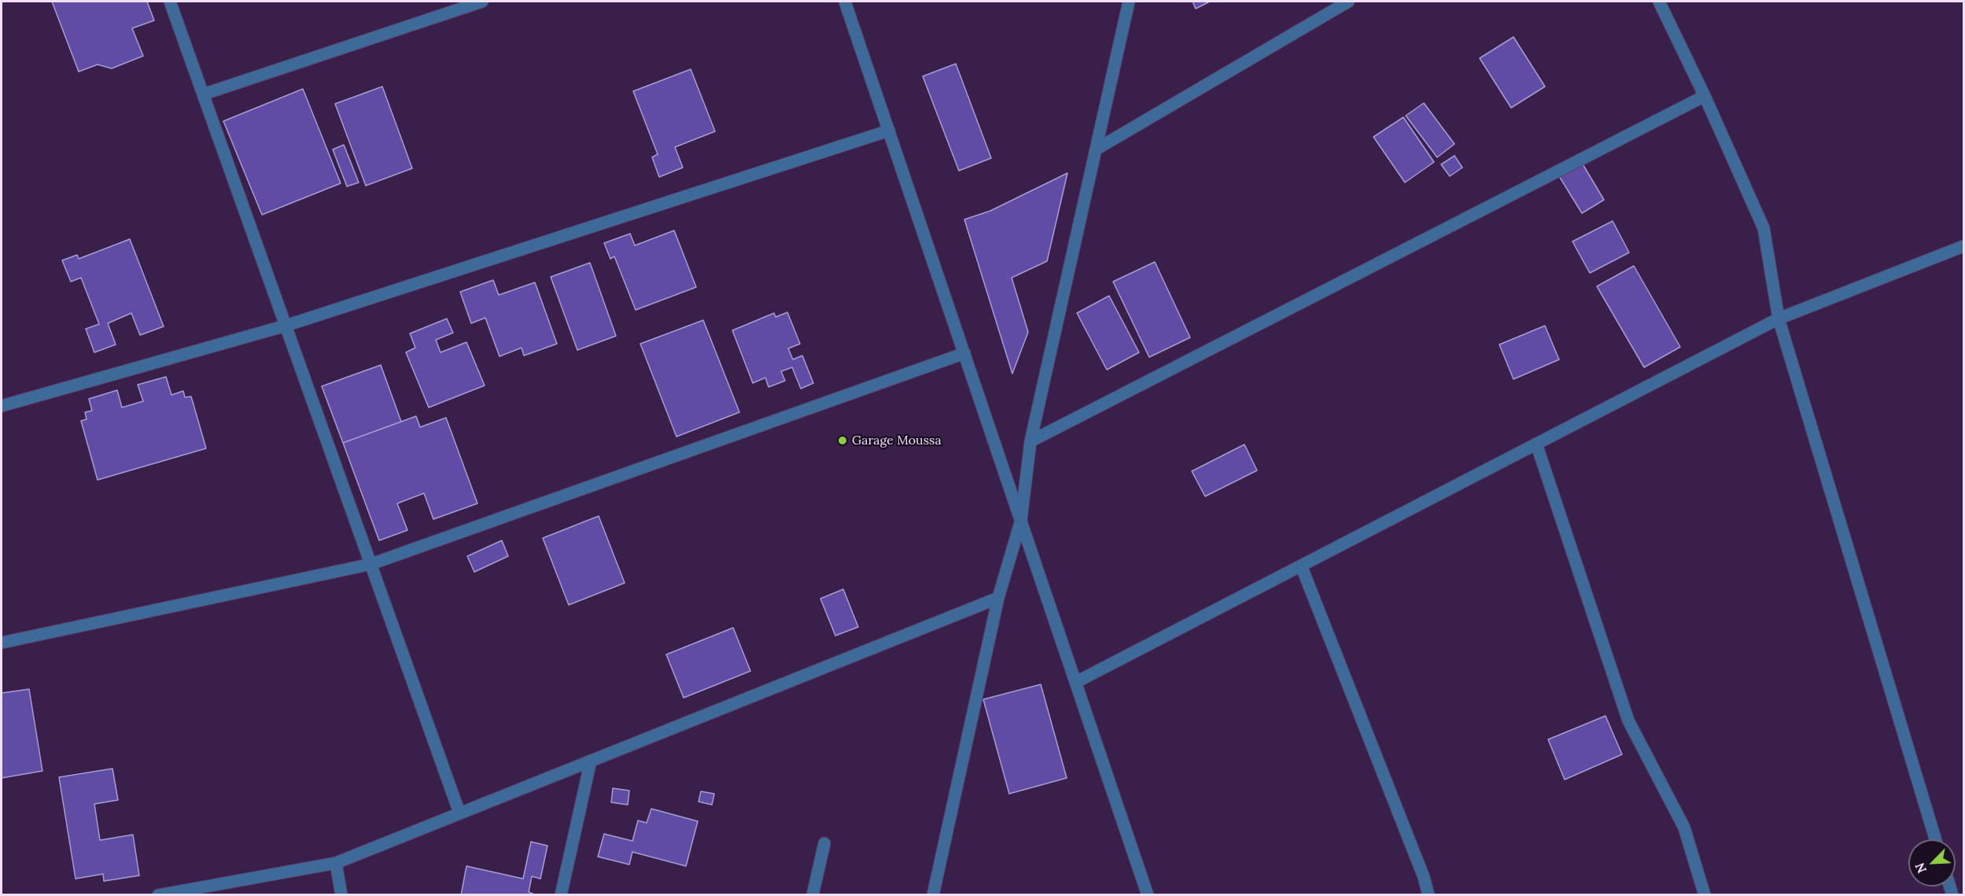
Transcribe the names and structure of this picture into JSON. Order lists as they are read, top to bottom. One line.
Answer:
{"places":["Garage Moussa"],"north":"bottom left"}
